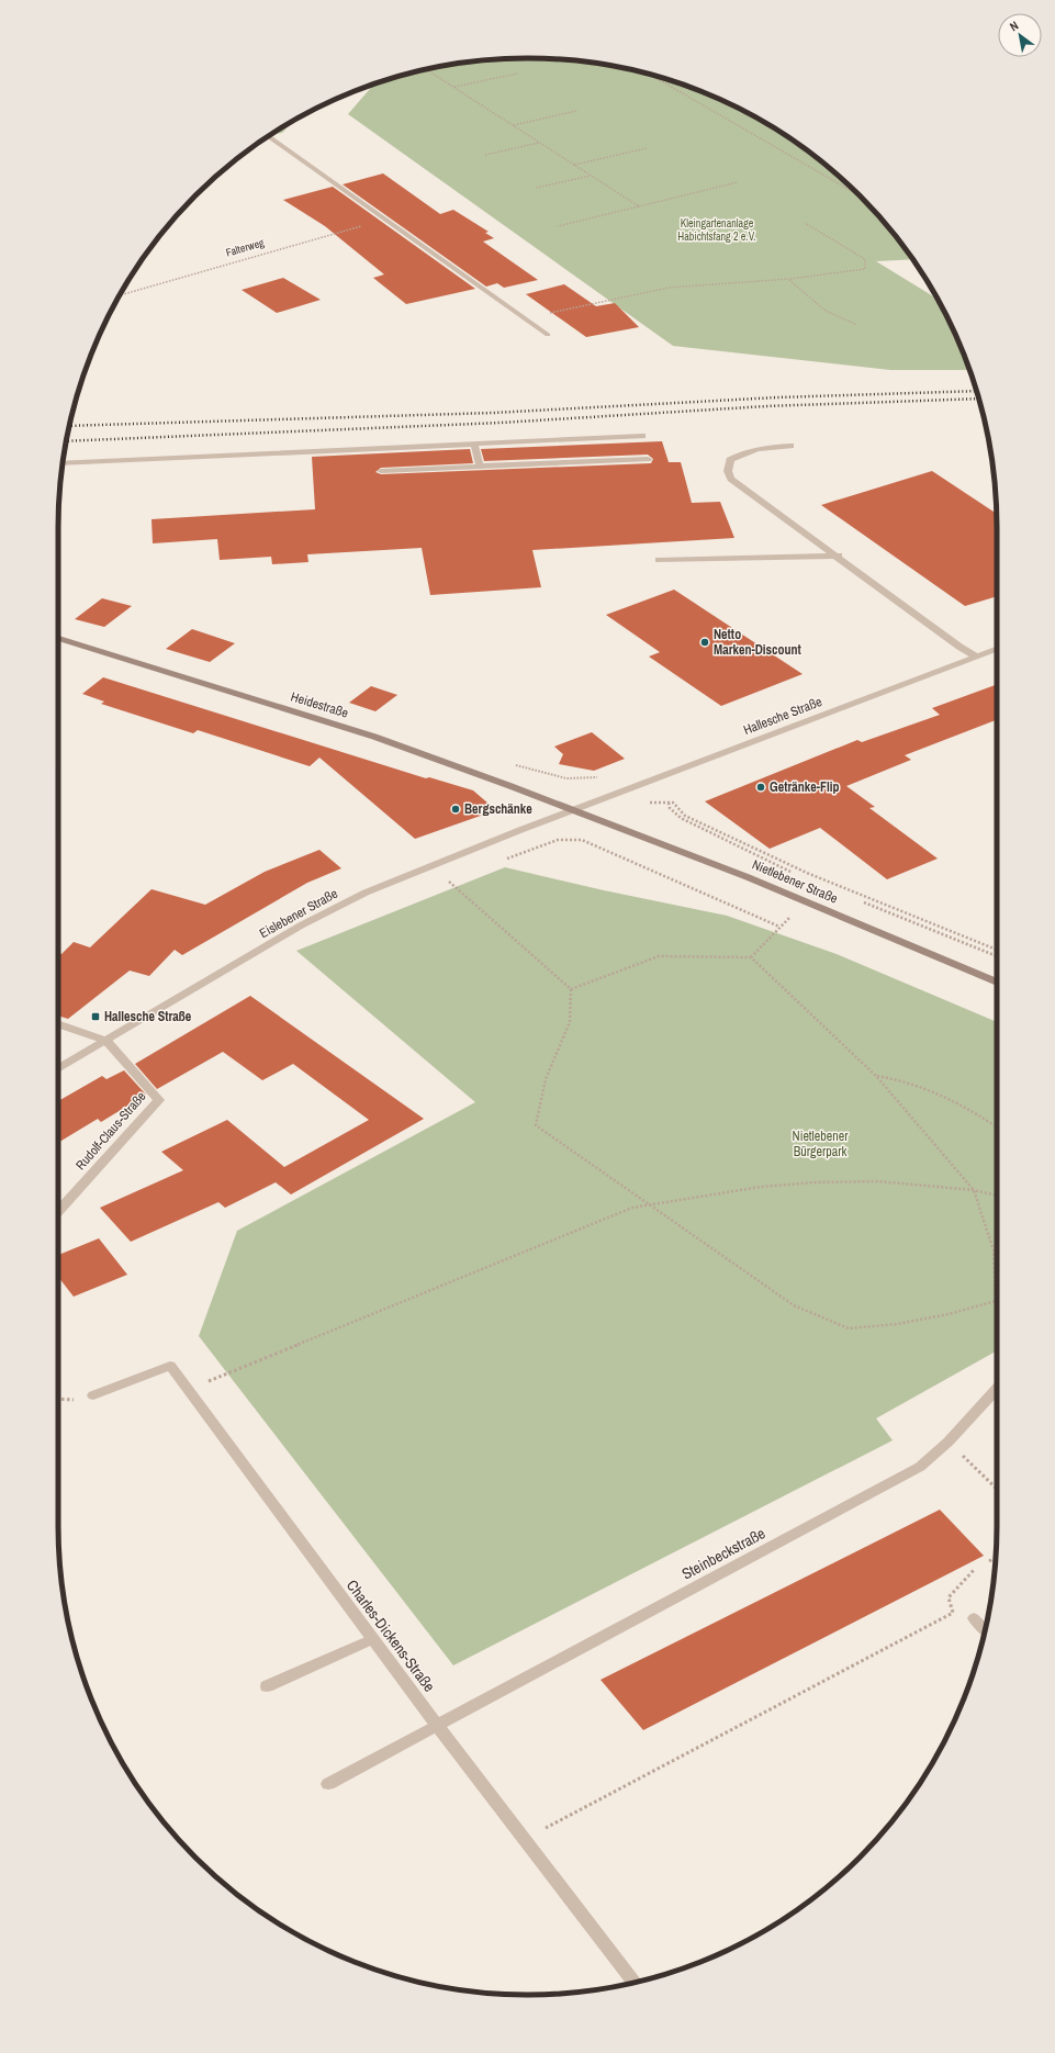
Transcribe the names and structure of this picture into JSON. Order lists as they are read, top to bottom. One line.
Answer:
{"streets":{"main road":["Heidestraße","Nietlebener Straße"],"street":["Hallesche Straße","Eislebener Straße","Rudolf-Claus-Straße","Steinbeckstraße","Charles-Dickens-Straße"],"path":["Falterweg"]},"crossings":[["Heidestraße","Hallesche Straße"],["Heidestraße","Nietlebener Straße"],["Heidestraße","Eislebener Straße"],["Hallesche Straße","Nietlebener Straße"],["Hallesche Straße","Eislebener Straße"],["Nietlebener Straße","Eislebener Straße"],["Eislebener Straße","Rudolf-Claus-Straße"],["Steinbeckstraße","Charles-Dickens-Straße"]],"parks":["Kleingartenanlage Habichtsfang 2 e.V.","Nietlebener Bürgerpark"],"places":{"other":["Netto Marken-Discount","Getränke-Flip","Bergschänke"],"transit":["Hallesche Straße"]},"north":"top left"}
